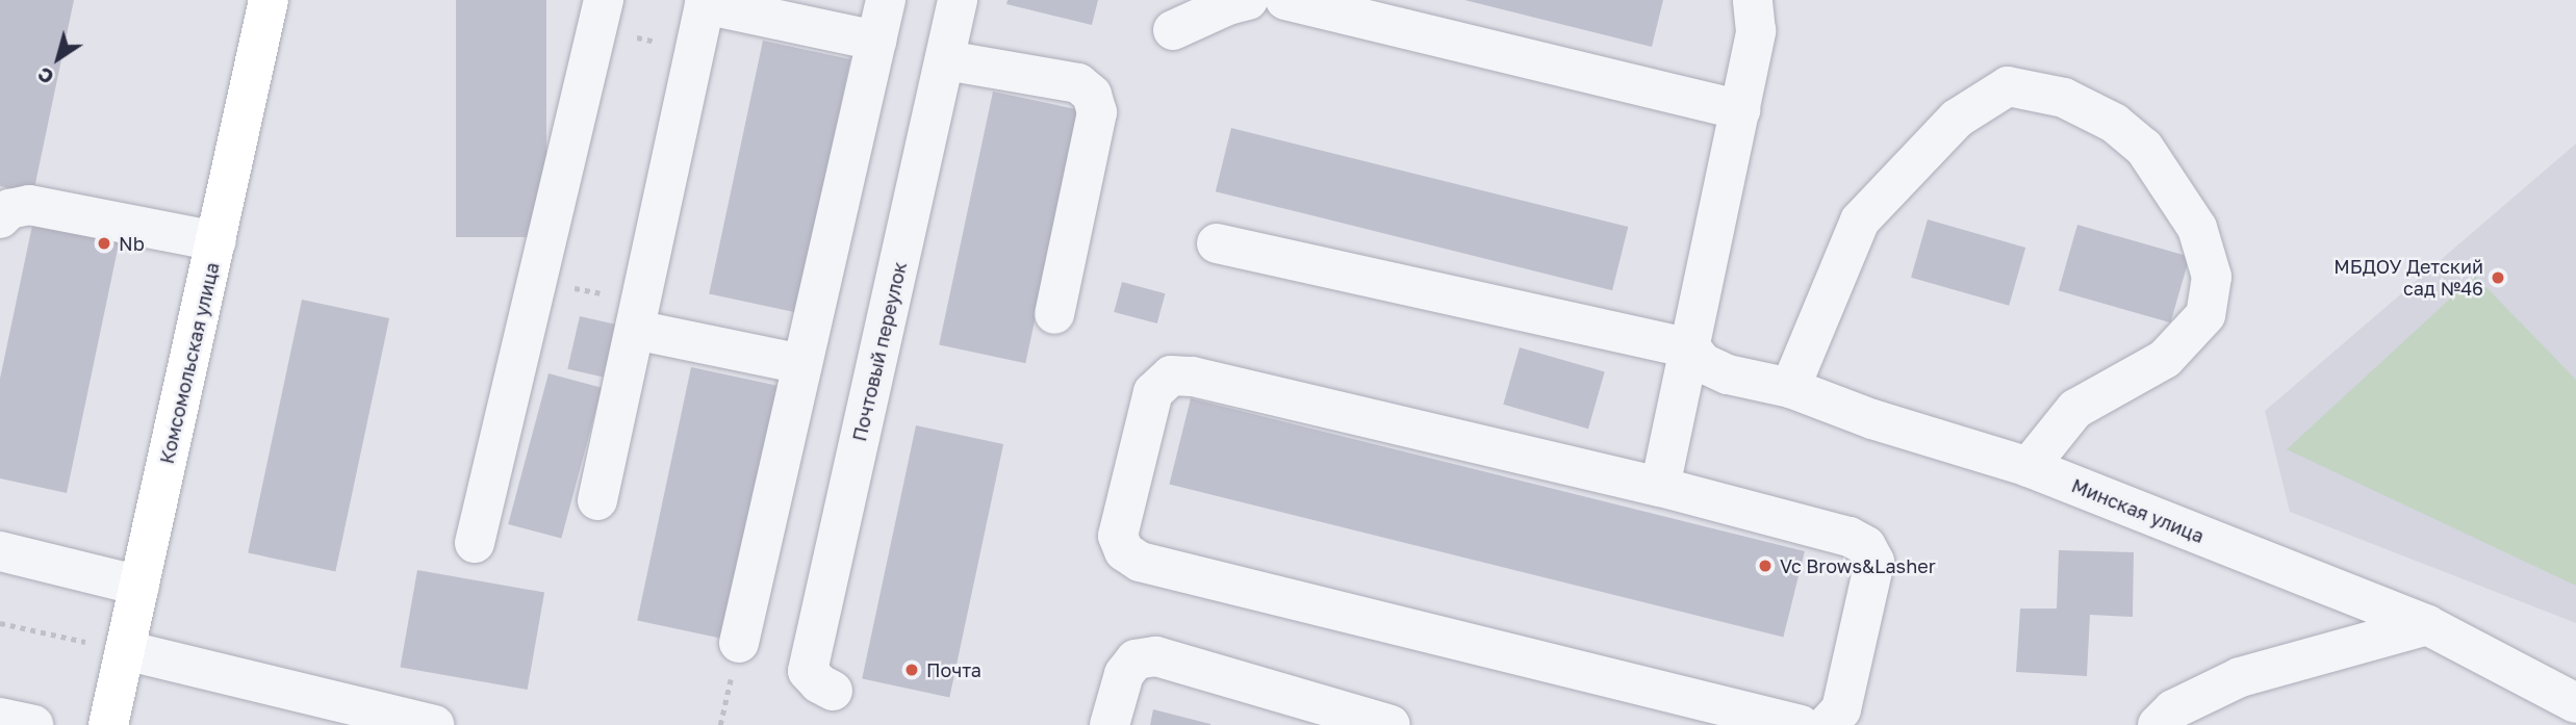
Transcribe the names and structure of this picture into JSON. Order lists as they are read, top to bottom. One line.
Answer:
{"streets":{"main road":["Комсомольская улица"],"street":["Почтовый переулок","Минская улица"]},"places":["Nb","МБДОУ Детский сад №46","Vc Brows&Lasher","Почта"],"north":"bottom left"}
